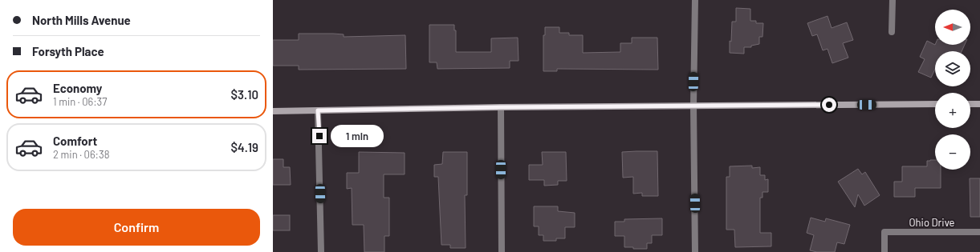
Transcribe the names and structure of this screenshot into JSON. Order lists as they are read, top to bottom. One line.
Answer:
{"streets":{"street":["Ohio Drive"]},"north":"left","page":{"banner":["North Mills Avenue","Forsyth Place"],"map_buttons":["+","−"],"list":[{"name":"Economy","note":"1 min · 06:37","value":"$3.10"},{"name":"Comfort","note":"2 min · 06:38","value":"$4.19"}],"bubble":"1 min","buttons":"Confirm"}}
